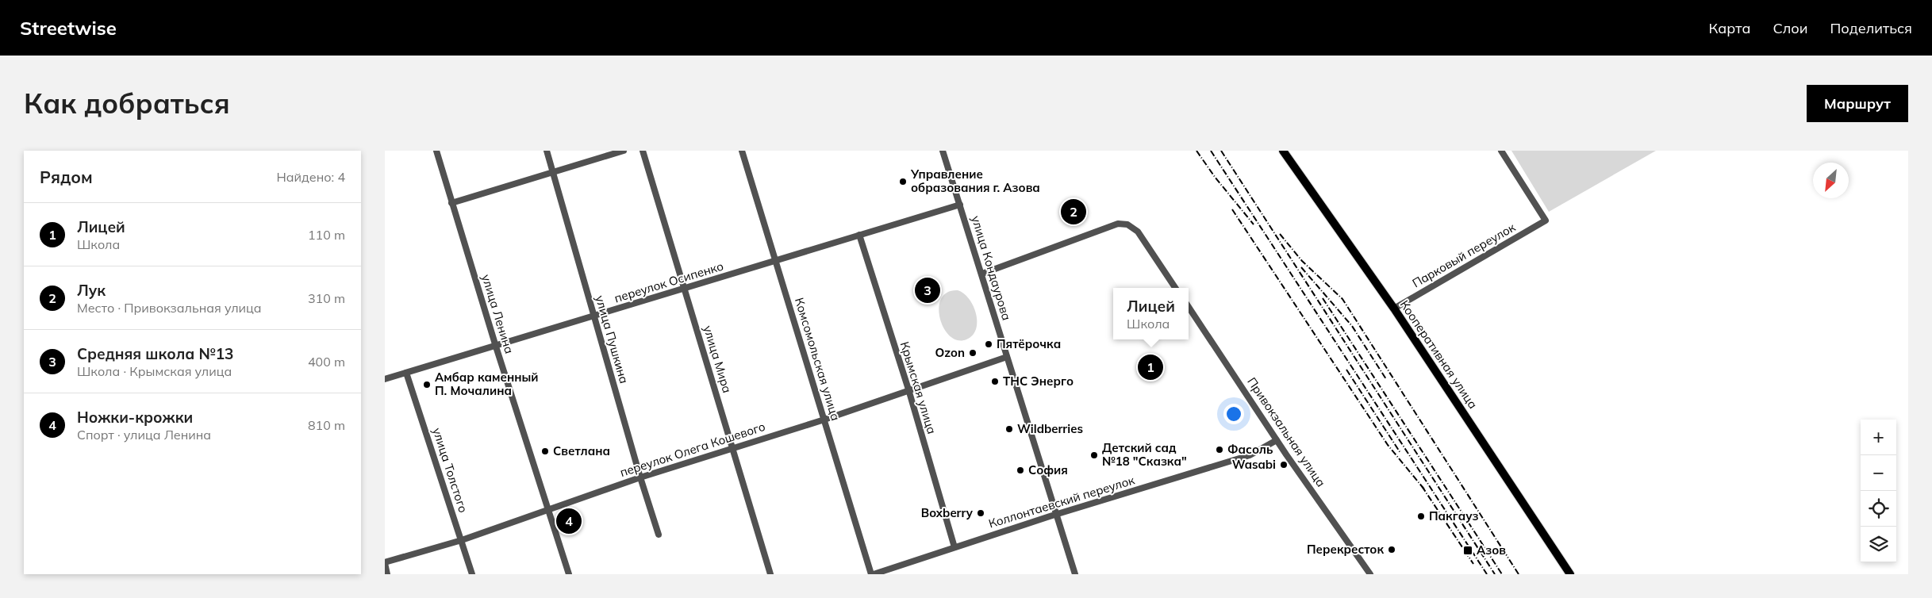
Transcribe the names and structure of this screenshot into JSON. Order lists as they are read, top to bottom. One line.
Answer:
{"streets":{"main road":["Кооперативная улица"],"street":["Парковый переулок","улица Кондаурова","переулок Осипенко","улица Ленина","улица Пушкина","улица Мира","Комсомольская улица","Крымская улица","Привокзальная улица","переулок Олега Кошевого","улица Толстого","Коллонтаевский переулок"]},"crossings":[["Парковый переулок","Кооперативная улица"],["улица Кондаурова","переулок Осипенко"],["улица Кондаурова","переулок Олега Кошевого"],["улица Кондаурова","Коллонтаевский переулок"],["переулок Осипенко","улица Ленина"],["переулок Осипенко","улица Пушкина"],["переулок Осипенко","улица Мира"],["переулок Осипенко","Комсомольская улица"],["переулок Осипенко","Крымская улица"],["переулок Осипенко","улица Толстого"],["улица Ленина","переулок Олега Кошевого"],["улица Пушкина","переулок Олега Кошевого"],["улица Мира","переулок Олега Кошевого"],["Комсомольская улица","переулок Олега Кошевого"],["Комсомольская улица","Коллонтаевский переулок"],["Крымская улица","переулок Олега Кошевого"],["Крымская улица","Коллонтаевский переулок"],["Привокзальная улица","Коллонтаевский переулок"],["переулок Олега Кошевого","улица Толстого"]],"places":{"other":["Управление образования г. Азова","Пятёрочка","Ozon","ТНС Энерго","Амбар каменный П. Мочалина","Wildberries","Фасоль","Светлана","Детский сад №18 \"Сказка\"","Wasabi","София","Boxberry","Пакгауз","Перекресток"],"transit":["Азов"]},"north":"bottom left","page":{"header":"Streetwise","nav":["Карта","Слои","Поделиться"],"buttons":"Маршрут","title":"Как добраться","heading":["Рядом","Найдено: 4"],"pins":["2","3","1","4"],"list":[{"mark":"1","name":"Лицей","note":"Школа","value":"110 m"},{"mark":"2","name":"Лук","note":"Место · Привокзальная улица","value":"310 m"},{"mark":"3","name":"Средняя школа №13","note":"Школа · Крымская улица","value":"400 m"},{"mark":"4","name":"Ножки-крожки","note":"Спорт · улица Ленина","value":"810 m"}],"popup":["Лицей","Школа"],"map_buttons":["+","−"]}}
